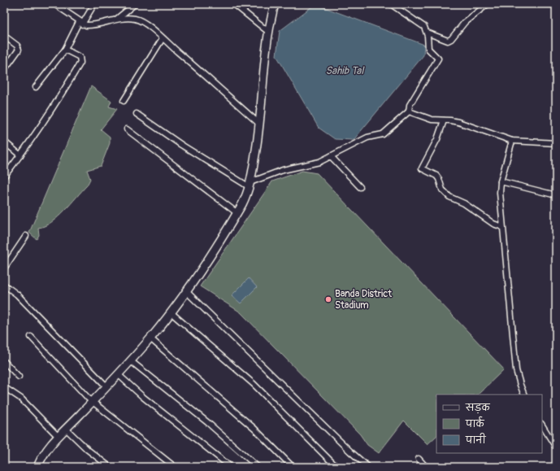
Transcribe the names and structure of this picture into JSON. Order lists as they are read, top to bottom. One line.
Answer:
{"water":["Sahib Tal"],"places":["Banda District Stadium"],"legend":["सड़क","पार्क","पानी"]}
